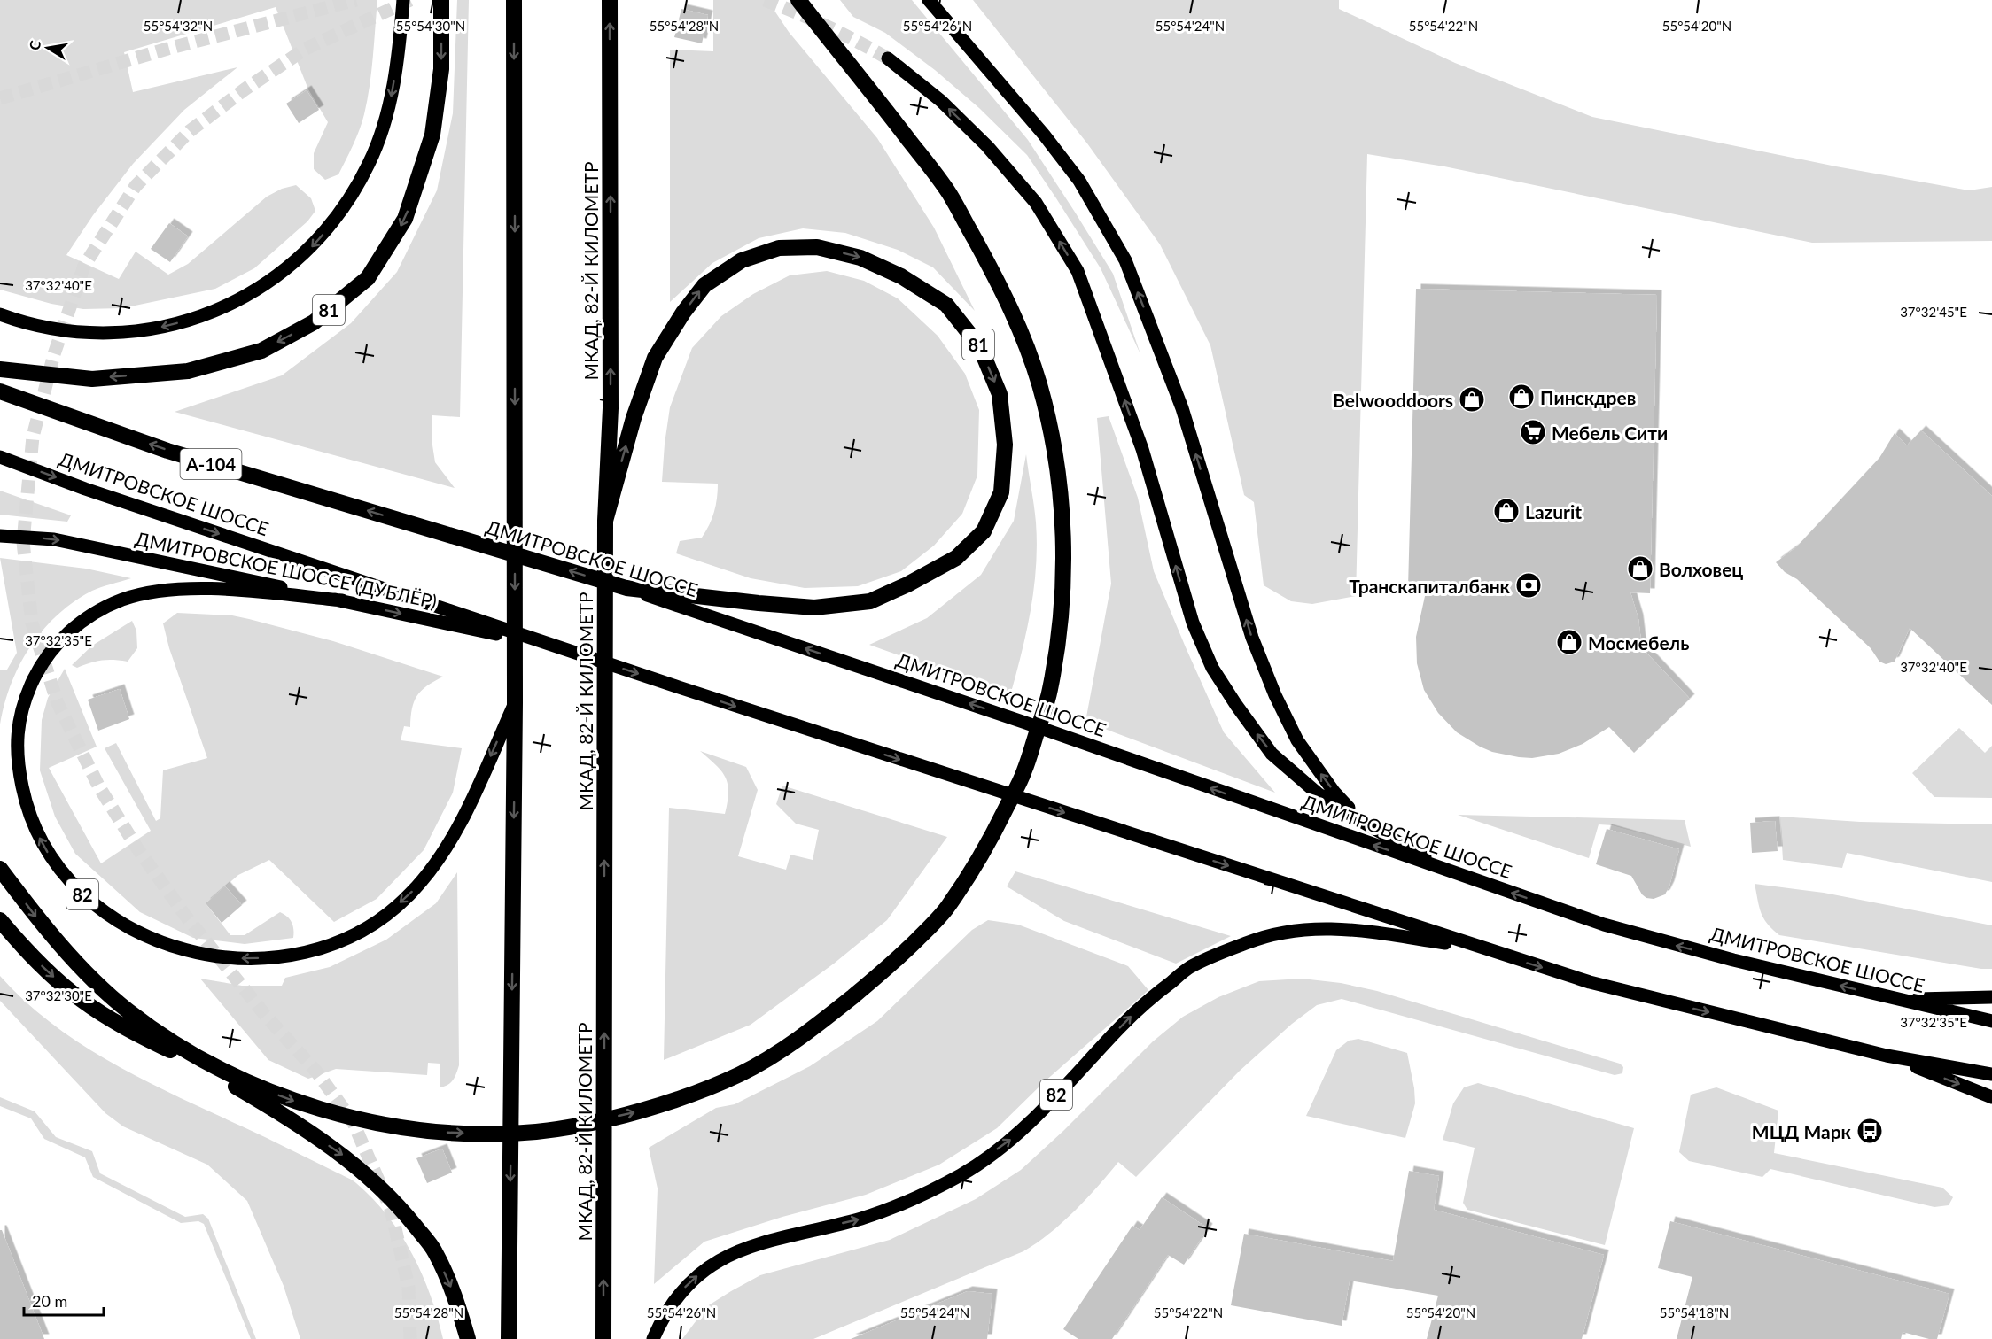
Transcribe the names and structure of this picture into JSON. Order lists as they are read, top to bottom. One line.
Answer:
{"streets":{"highway":["МКАД, 82-Й КИЛОМЕТР","81","А-104","ДМИТРОВСКОЕ ШОССЕ"],"main road":["ДМИТРОВСКОЕ ШОССЕ (ДУБЛЁР)","82"]},"crossings":[["МКАД, 82-Й КИЛОМЕТР","81"],["81","ДМИТРОВСКОЕ ШОССЕ"],["ДМИТРОВСКОЕ ШОССЕ","ДМИТРОВСКОЕ ШОССЕ (ДУБЛЁР)"],["ДМИТРОВСКОЕ ШОССЕ","82"],["ДМИТРОВСКОЕ ШОССЕ (ДУБЛЁР)","82"]],"one_way":["ДМИТРОВСКОЕ ШОССЕ (ДУБЛЁР)"],"places":{"shop":["Пинскдрев","Belwooddoors","Lazurit","Волховец","Мосмебель"],"supermarket":["Мебель Сити"],"bank":["Транскапиталбанк"],"bus stop":["МЦД Марк"]},"scale_bar":"20 m","north":"left","coordinates":["55°54'32\"N","55°54'30\"N","55°54'28\"N","55°54'26\"N","55°54'24\"N","55°54'22\"N","55°54'20\"N","37°32'40\"E","37°32'45\"E","37°32'35\"E","37°32'30\"E","55°54'18\"N"]}
